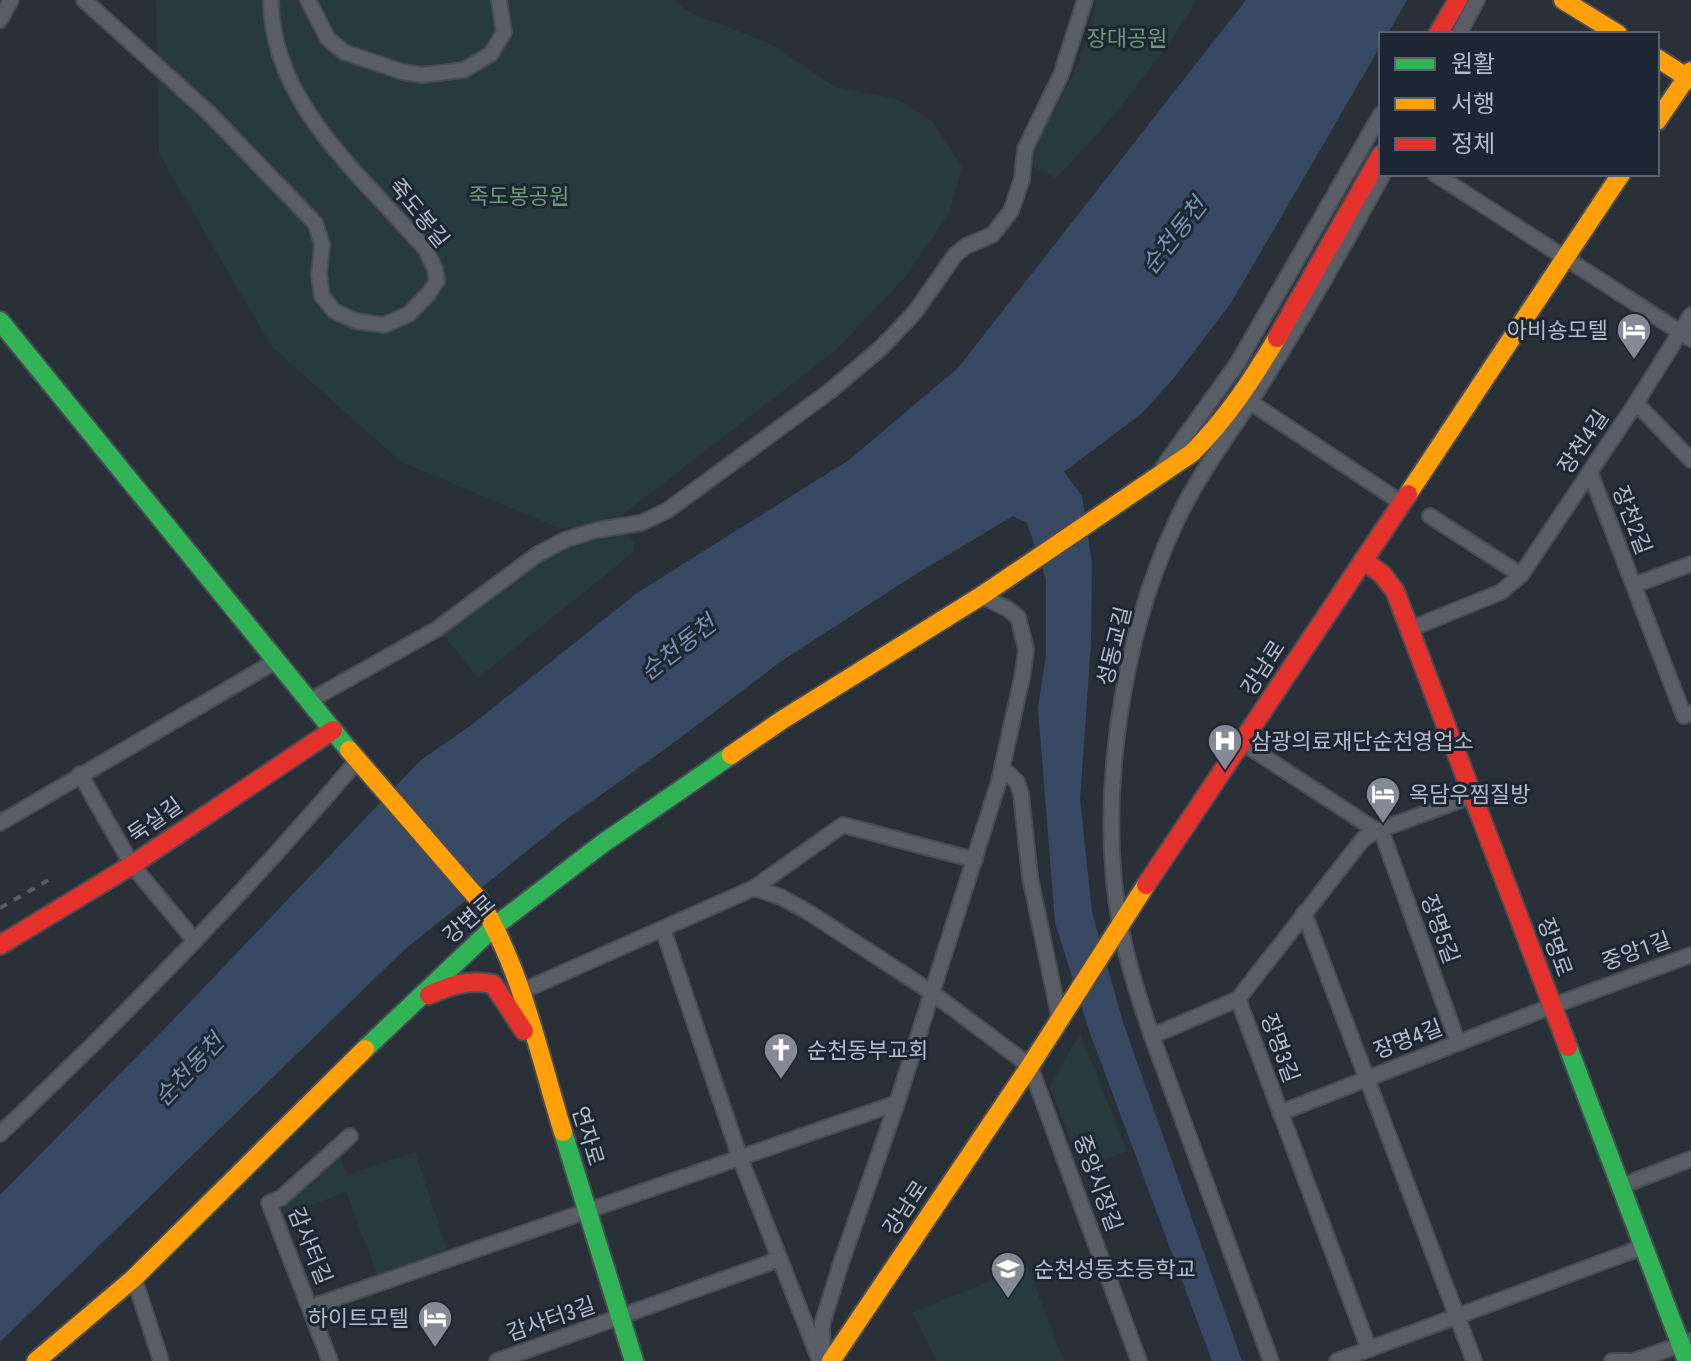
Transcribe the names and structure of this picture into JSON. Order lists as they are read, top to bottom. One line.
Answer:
{"streets":{"main road":["강남로","둑실길","강변로","장명로","연자로"],"street":["죽도봉길","장천4길","장천2길","성동교길","장명5길","중앙1길","장명4길","장명3길","중앙시장길","감사터길","감사터3길"]},"crossings":[["장천4길","장천2길"],["장천4길","장명로"],["성동교길","강남로"],["강남로","장명로"],["강남로","중앙시장길"],["둑실길","연자로"],["강변로","연자로"],["장명5길","장명4길"],["장명로","중앙1길"],["장명로","장명4길"],["중앙1길","장명4길"],["장명4길","장명3길"],["연자로","감사터3길"]],"water":["순천동천"],"parks":["장대공원","죽도봉공원"],"places":{"hotel":["아비숑모텔","옥담우찜질방","하이트모텔"],"hospital":["삼광의료재단순천영업소"],"church":["순천동부교회"],"school or university":["순천성동초등학교"]},"legend":["원활","서행","정체"]}
